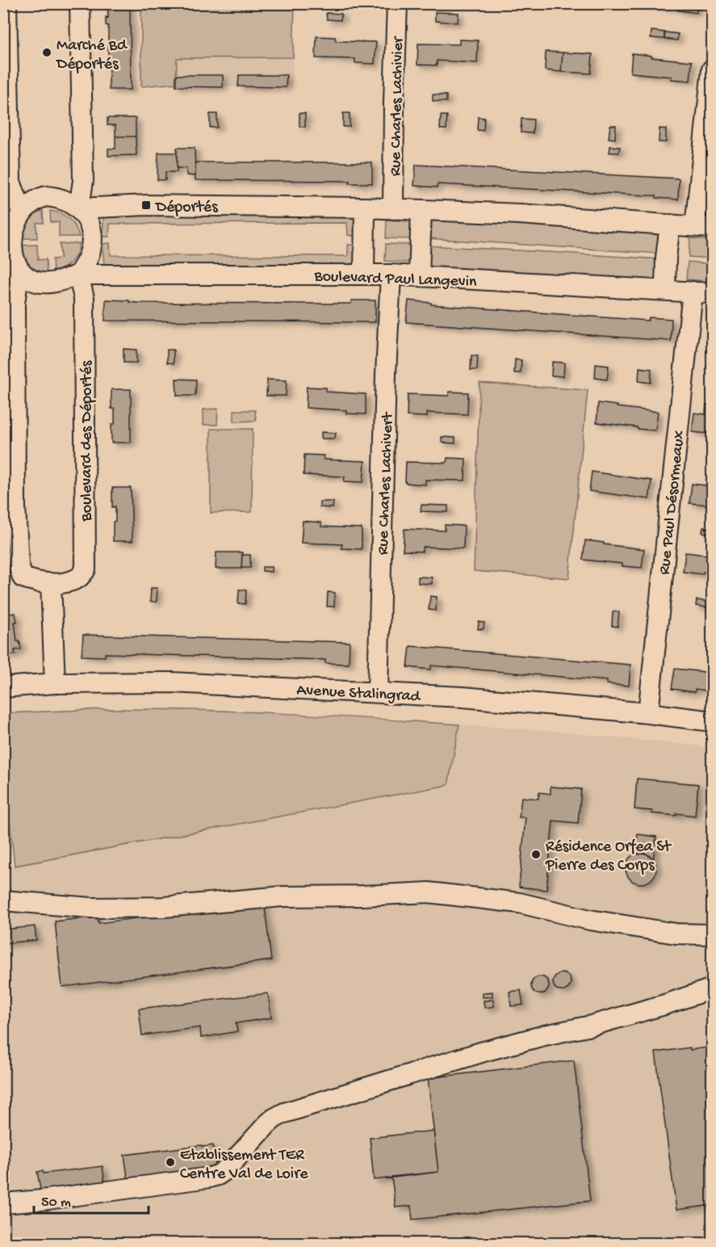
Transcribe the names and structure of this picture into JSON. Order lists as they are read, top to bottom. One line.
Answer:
{"streets":{"street":["Rue Charles Lachivier","Boulevard Paul Langevin","Boulevard des Déportés","Rue Charles Lachivert","Rue Paul Désormeaux","Avenue Stalingrad"]},"crossings":[["Boulevard Paul Langevin","Boulevard des Déportés"],["Boulevard Paul Langevin","Rue Charles Lachivert"],["Boulevard Paul Langevin","Rue Paul Désormeaux"],["Rue Charles Lachivert","Avenue Stalingrad"],["Rue Paul Désormeaux","Avenue Stalingrad"]],"places":{"other":["Marché Bd Déportés","Résidence Orfea St Pierre des Corps","Etablissement TER Centre Val de Loire"],"transit":["Déportés"]},"scale_bar":"50 m"}
